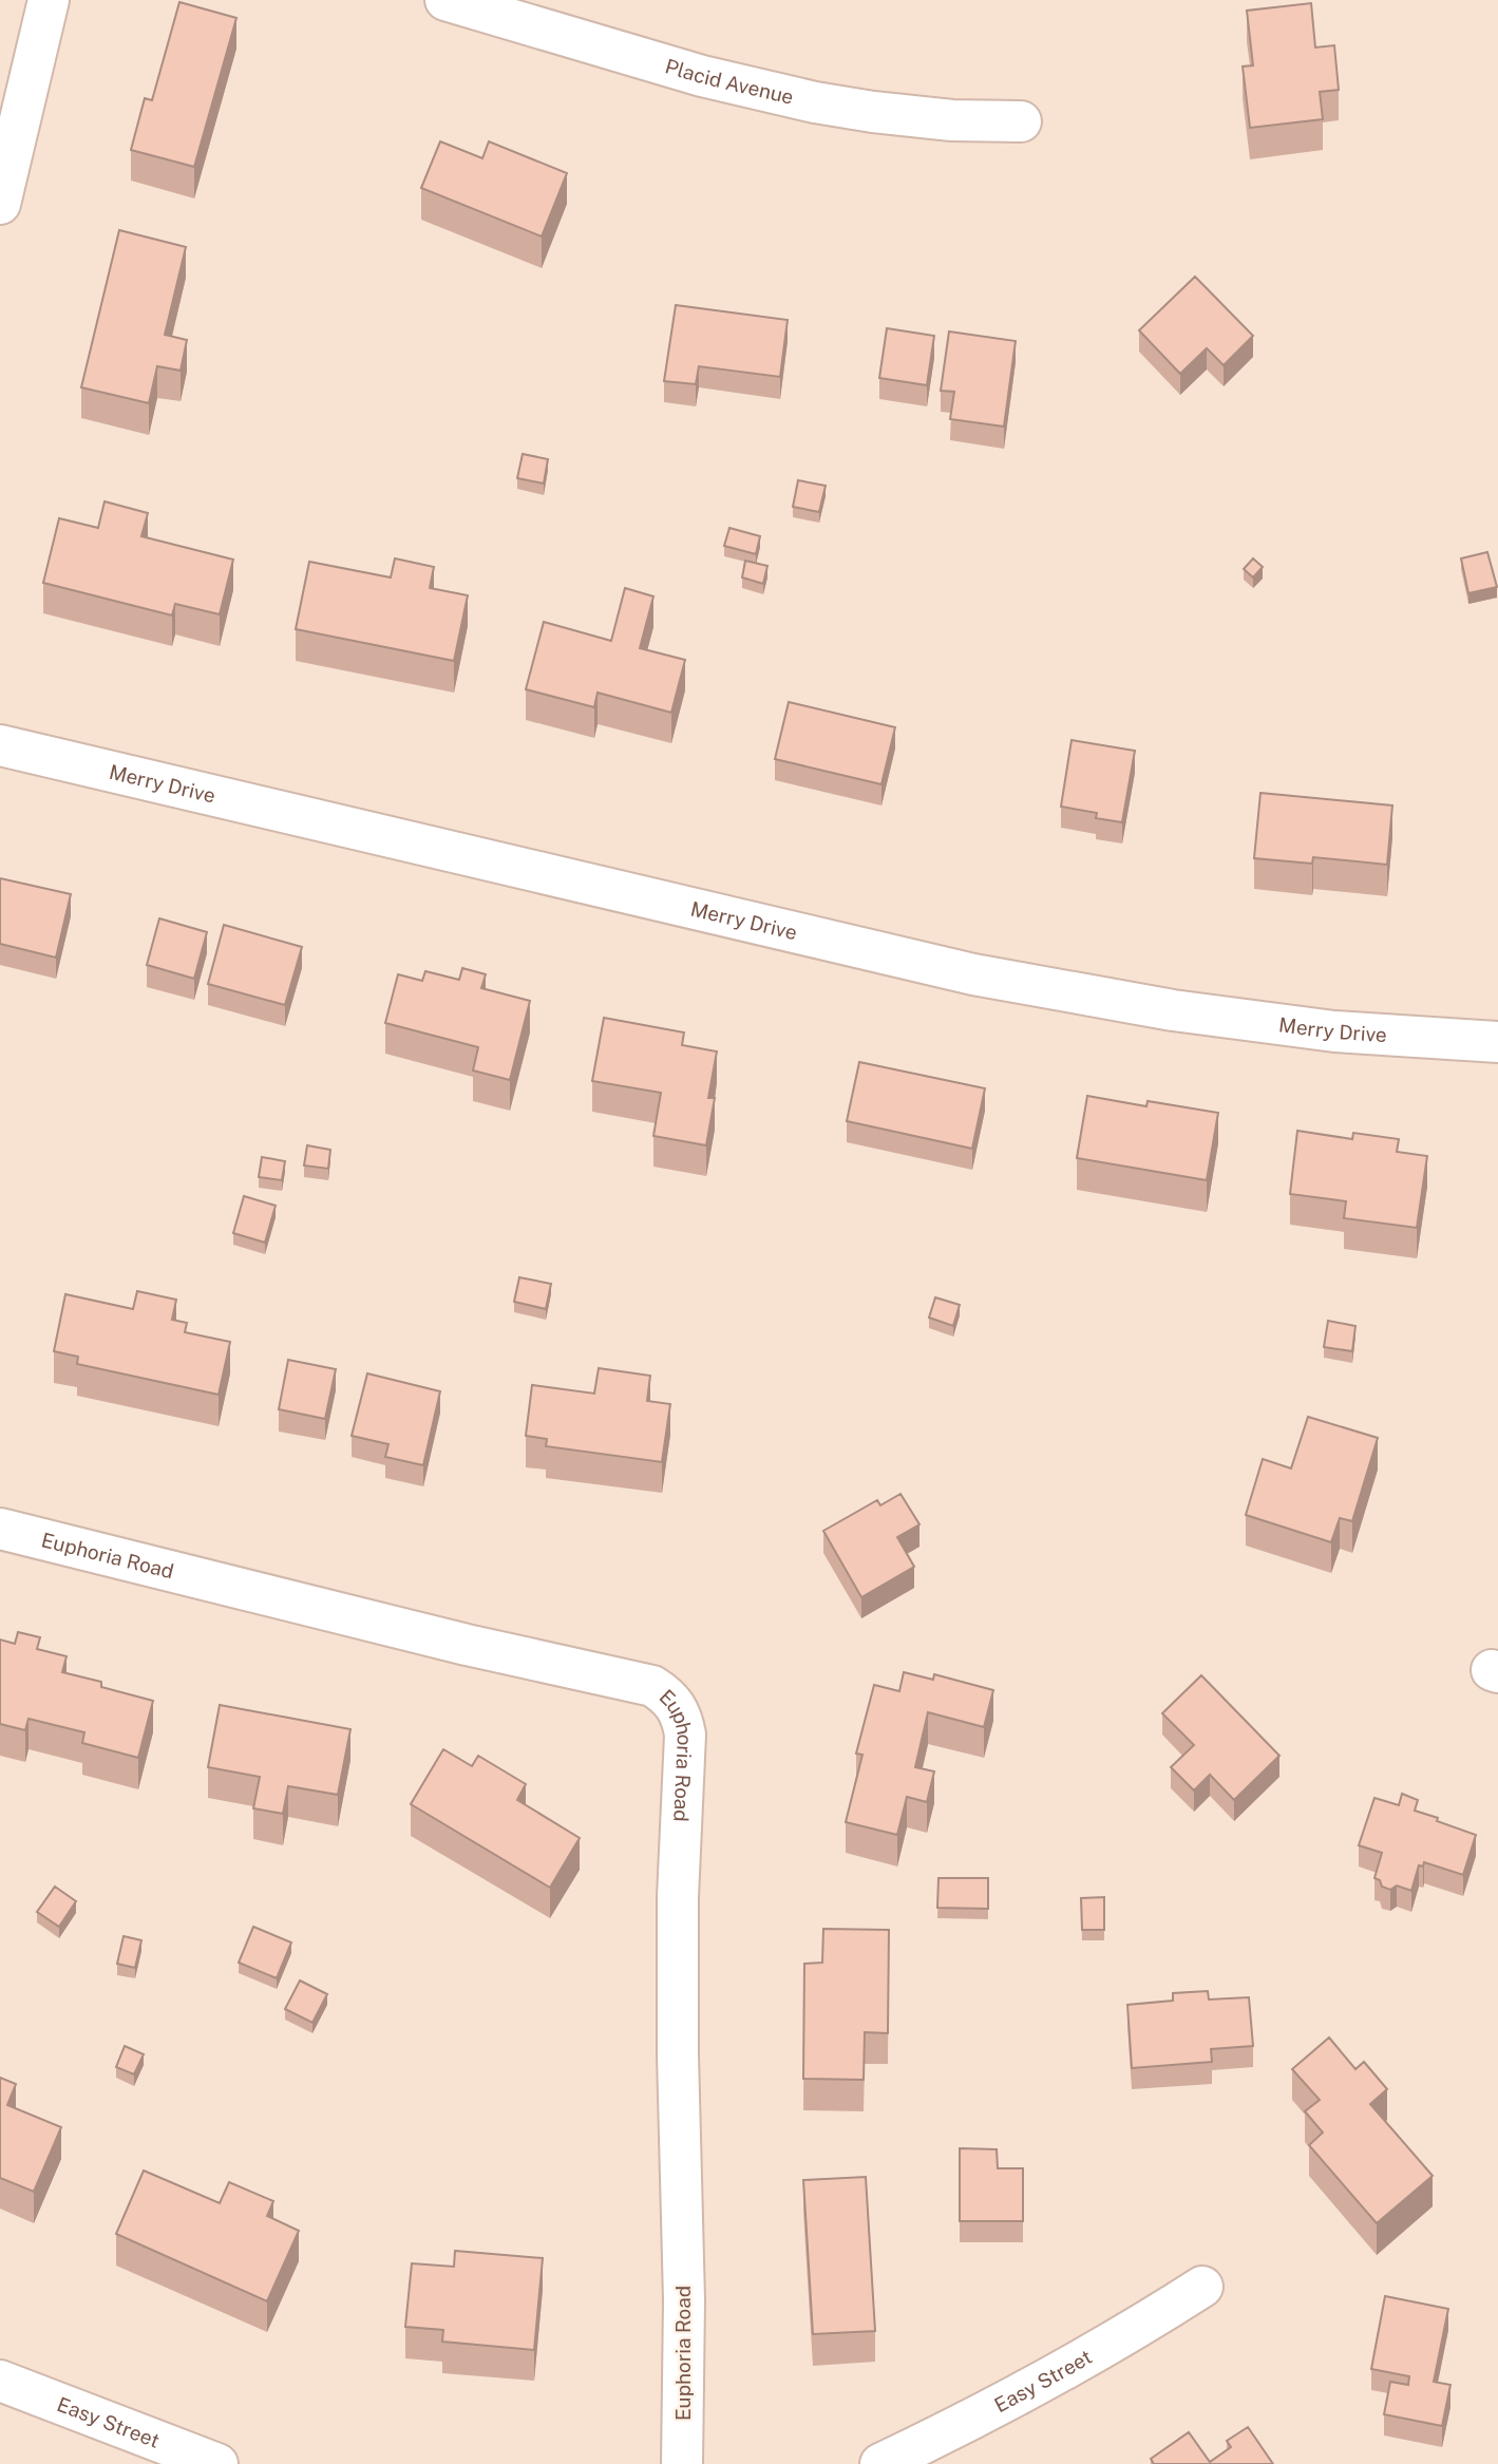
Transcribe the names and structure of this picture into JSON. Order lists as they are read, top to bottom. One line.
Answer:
{"streets":{"street":["Placid Avenue","Merry Drive","Euphoria Road","Easy Street"]}}
